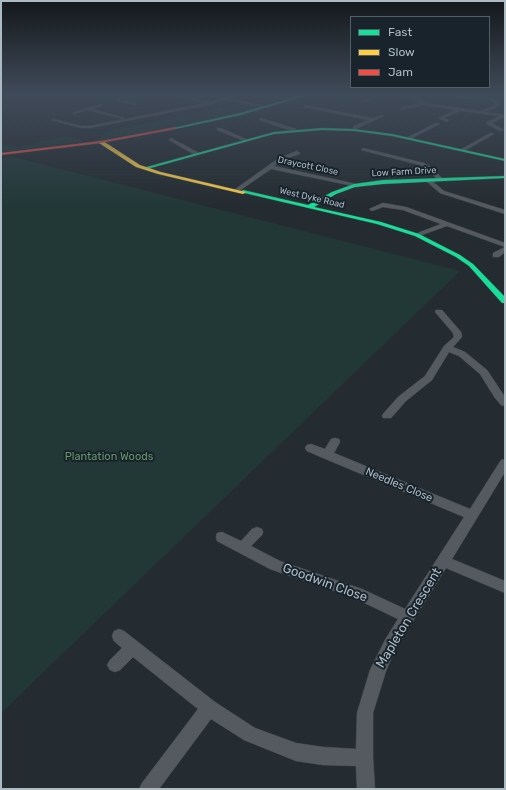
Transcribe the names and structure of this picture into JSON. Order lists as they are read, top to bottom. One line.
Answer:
{"streets":{"street":["Draycott Close","Low Farm Drive","West Dyke Road","Needles Close","Goodwin Close","Mapleton Crescent"]},"crossings":[["Draycott Close","Low Farm Drive"],["Low Farm Drive","West Dyke Road"],["Needles Close","Mapleton Crescent"],["Goodwin Close","Mapleton Crescent"]],"parks":["Plantation Woods"],"legend":["Fast","Slow","Jam"]}
